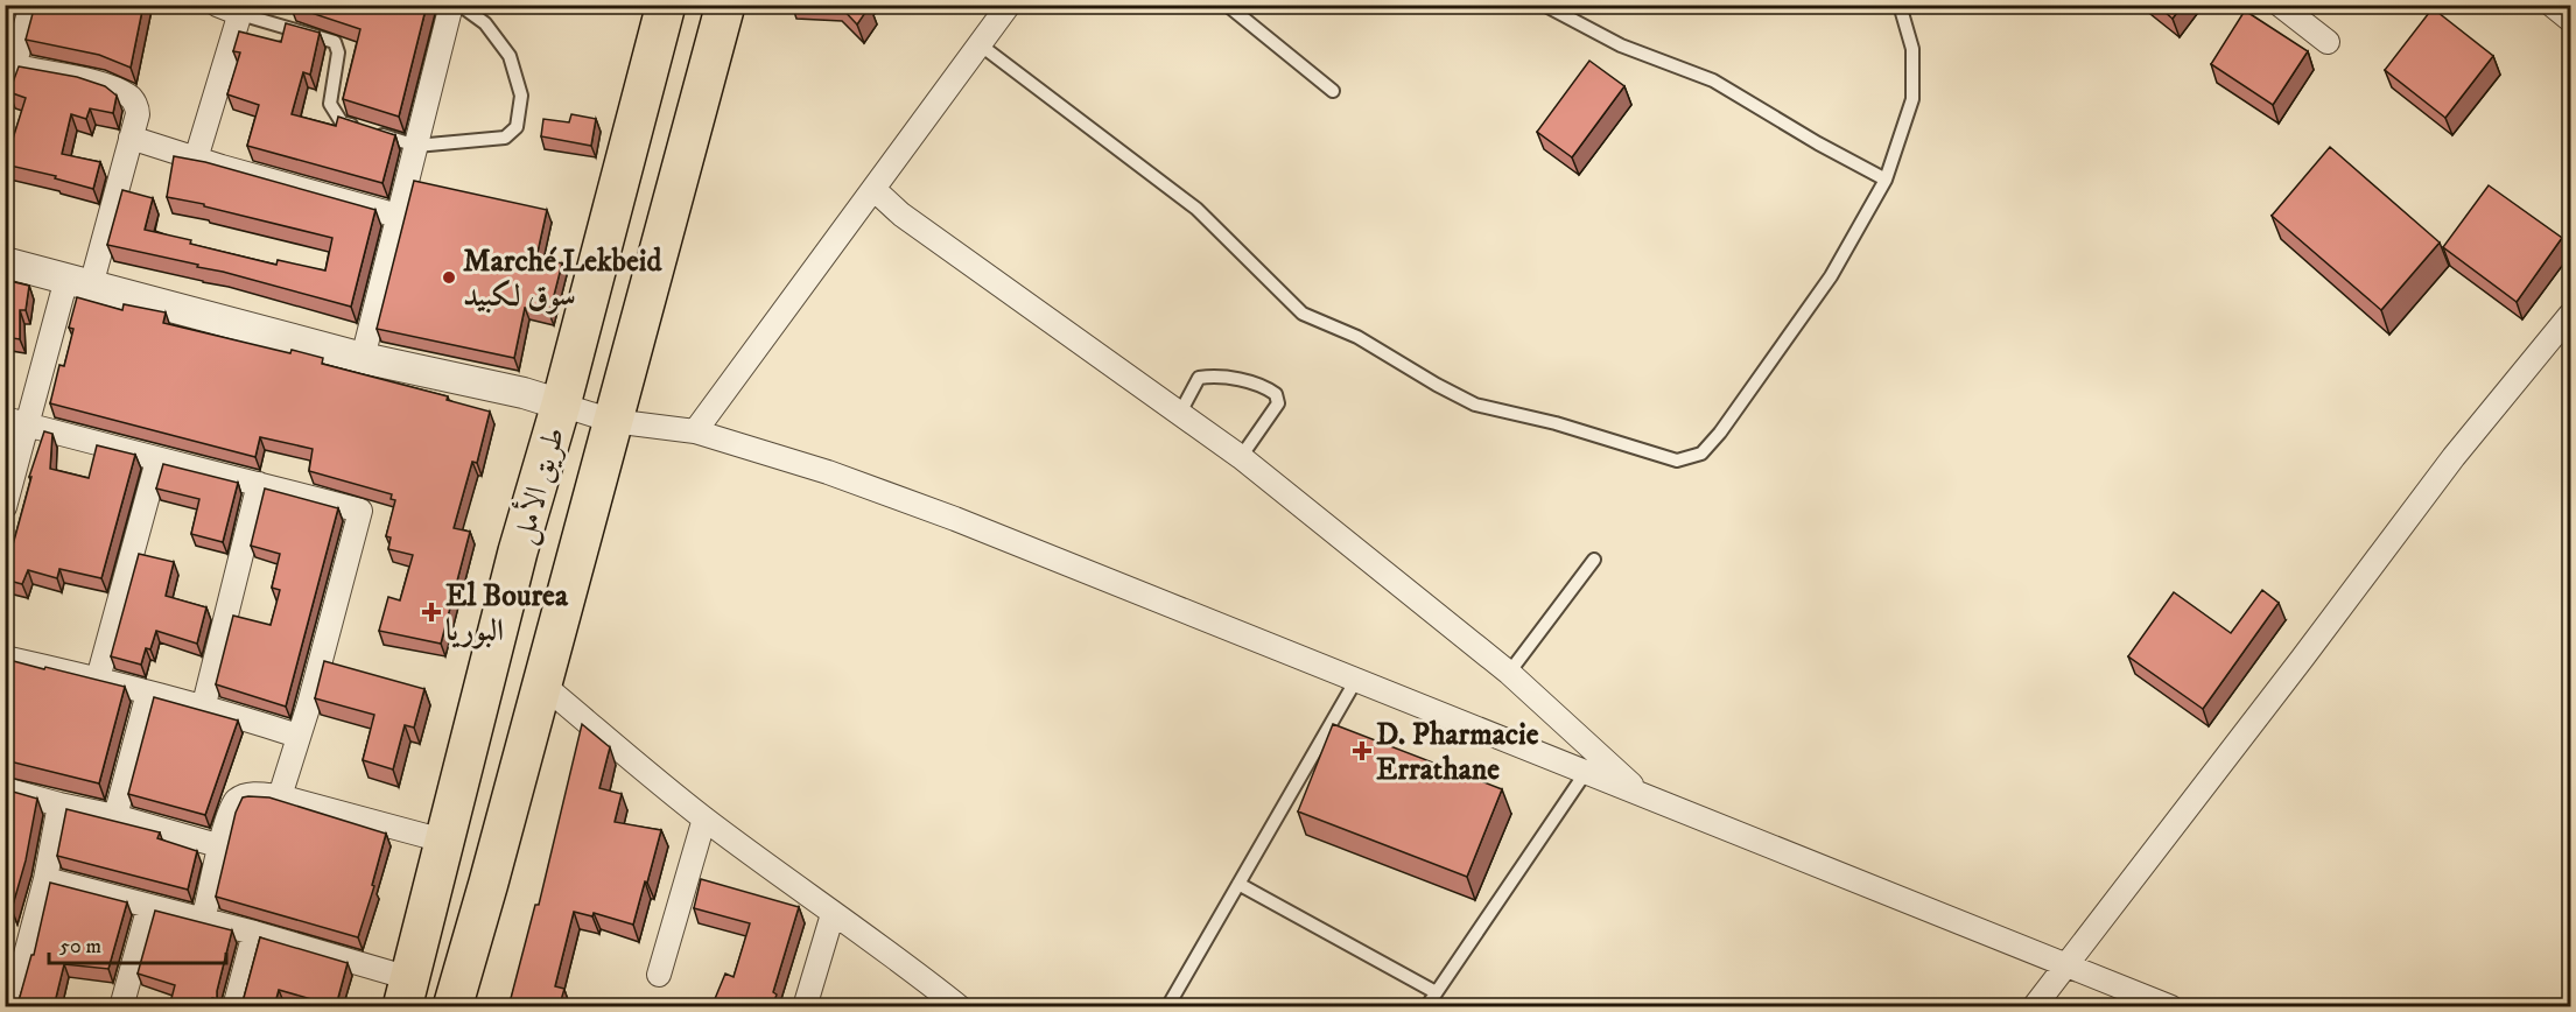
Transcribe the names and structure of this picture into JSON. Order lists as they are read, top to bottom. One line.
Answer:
{"streets":{"highway":["طريق الأمل"]},"places":{"other":["Marché Lekbeid سوق لكبيد"],"health":["El Bourea البوريا","D. Pharmacie Errathane"]},"scale_bar":"50 m"}
